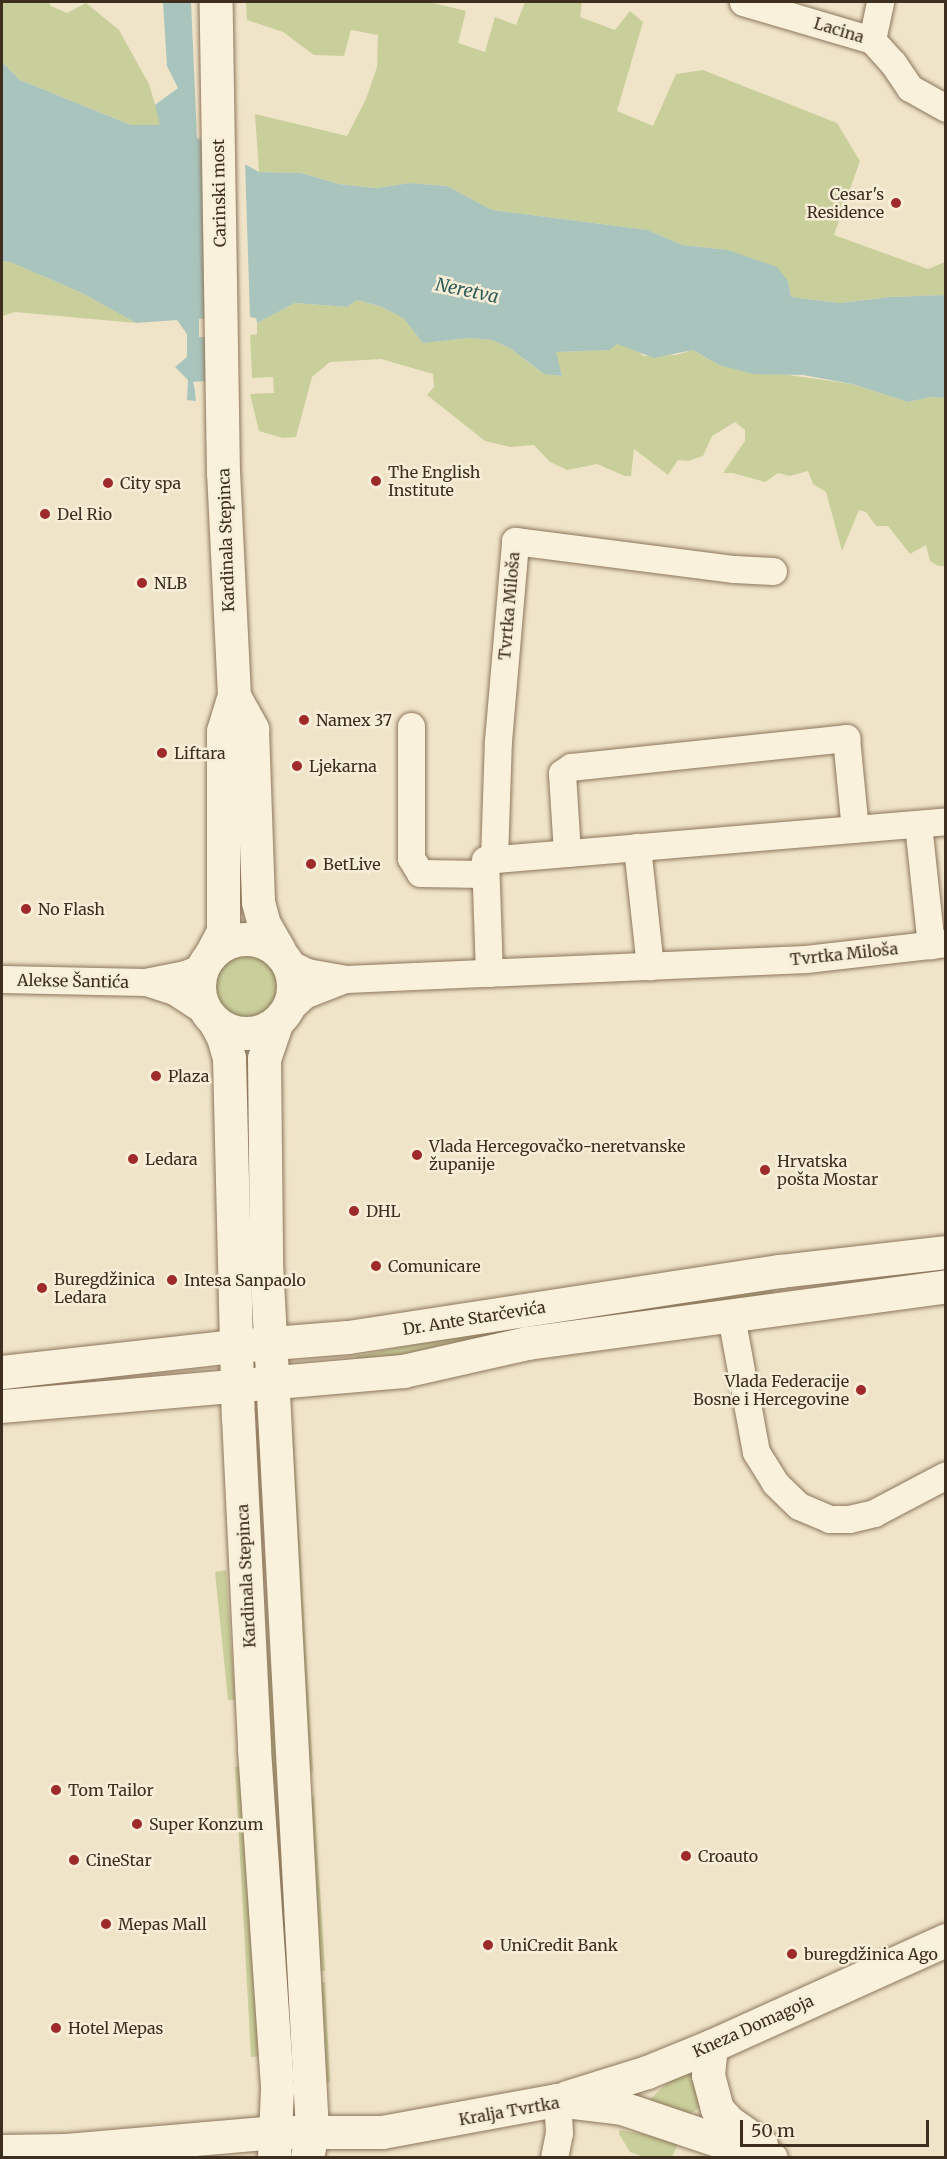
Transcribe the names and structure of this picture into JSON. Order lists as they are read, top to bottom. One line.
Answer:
{"streets":{"street":["Lacina","Carinski most","Kardinala Stepinca","Tvrtka Miloša","Alekse Šantića","Dr. Ante Starčevića","Kneza Domagoja","Kralja Tvrtka"]},"crossings":[["Carinski most","Kardinala Stepinca"],["Kardinala Stepinca","Tvrtka Miloša"],["Kardinala Stepinca","Alekse Šantića"],["Kardinala Stepinca","Dr. Ante Starčevića"],["Kardinala Stepinca","Kralja Tvrtka"],["Tvrtka Miloša","Alekse Šantića"],["Kneza Domagoja","Kralja Tvrtka"]],"water":["Neretva"],"places":["Cesar's Residence","The English Institute","City spa","Del Rio","NLB","Namex 37","Liftara","Ljekarna","BetLive","No Flash","Plaza","Vlada Hercegovačko-neretvanske županije","Ledara","Hrvatska pošta Mostar","DHL","Comunicare","Intesa Sanpaolo","Buregdžinica Ledara","Vlada Federacije Bosne i Hercegovine","Tom Tailor","Super Konzum","Croauto","CineStar","Mepas Mall","UniCredit Bank","buregdžinica Ago","Hotel Mepas"],"scale_bar":"50 m"}
